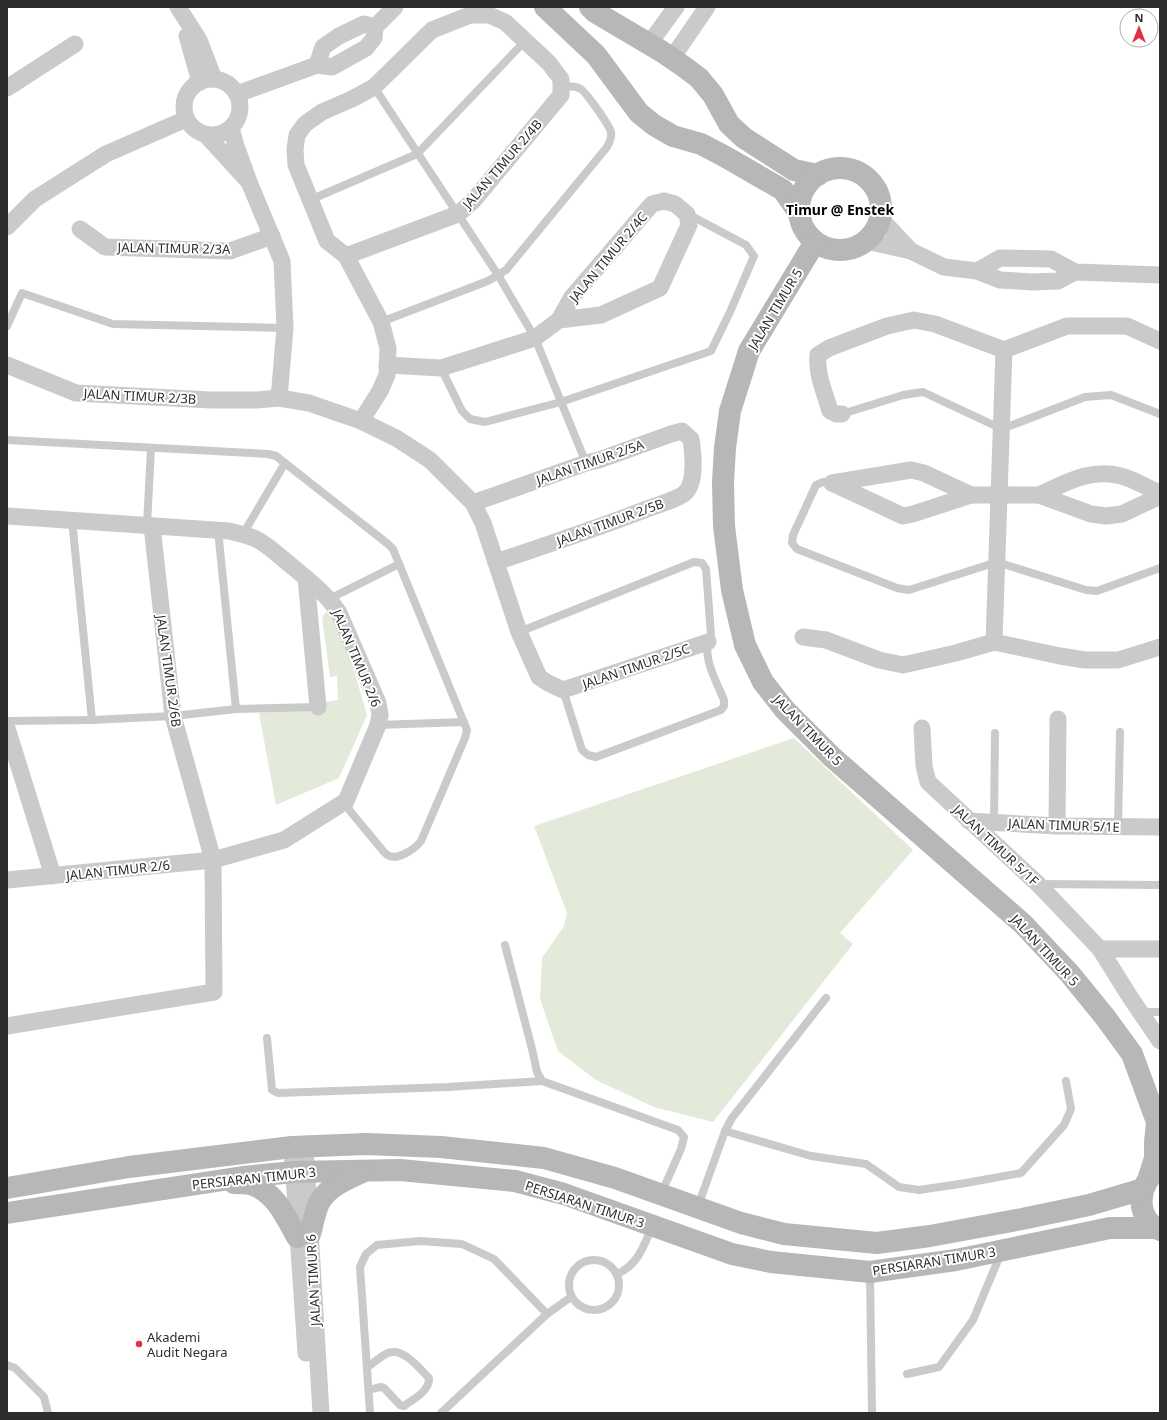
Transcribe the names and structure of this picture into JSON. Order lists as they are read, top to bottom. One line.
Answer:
{"streets":{"street":["JALAN TIMUR 2/4B","JALAN TIMUR 2/3A","JALAN TIMUR 2/4C","JALAN TIMUR 5","JALAN TIMUR 2/3B","JALAN TIMUR 2/5A","JALAN TIMUR 2/5B","JALAN TIMUR 2/6","JALAN TIMUR 2/5C","JALAN TIMUR 2/6B","JALAN TIMUR 5/1E","JALAN TIMUR 5/1F","PERSIARAN TIMUR 3","JALAN TIMUR 6"]},"crossings":[["JALAN TIMUR 5","PERSIARAN TIMUR 3"],["JALAN TIMUR 2/3B","JALAN TIMUR 2/5A"],["JALAN TIMUR 2/3B","JALAN TIMUR 2/5B"],["JALAN TIMUR 2/3B","JALAN TIMUR 2/5C"],["JALAN TIMUR 2/5A","JALAN TIMUR 2/5B"],["JALAN TIMUR 2/6","JALAN TIMUR 2/6B"],["JALAN TIMUR 5/1E","JALAN TIMUR 5/1F"],["PERSIARAN TIMUR 3","JALAN TIMUR 6"]],"districts":["Timur @ Enstek"],"places":["Akademi Audit Negara"],"north":"top"}
